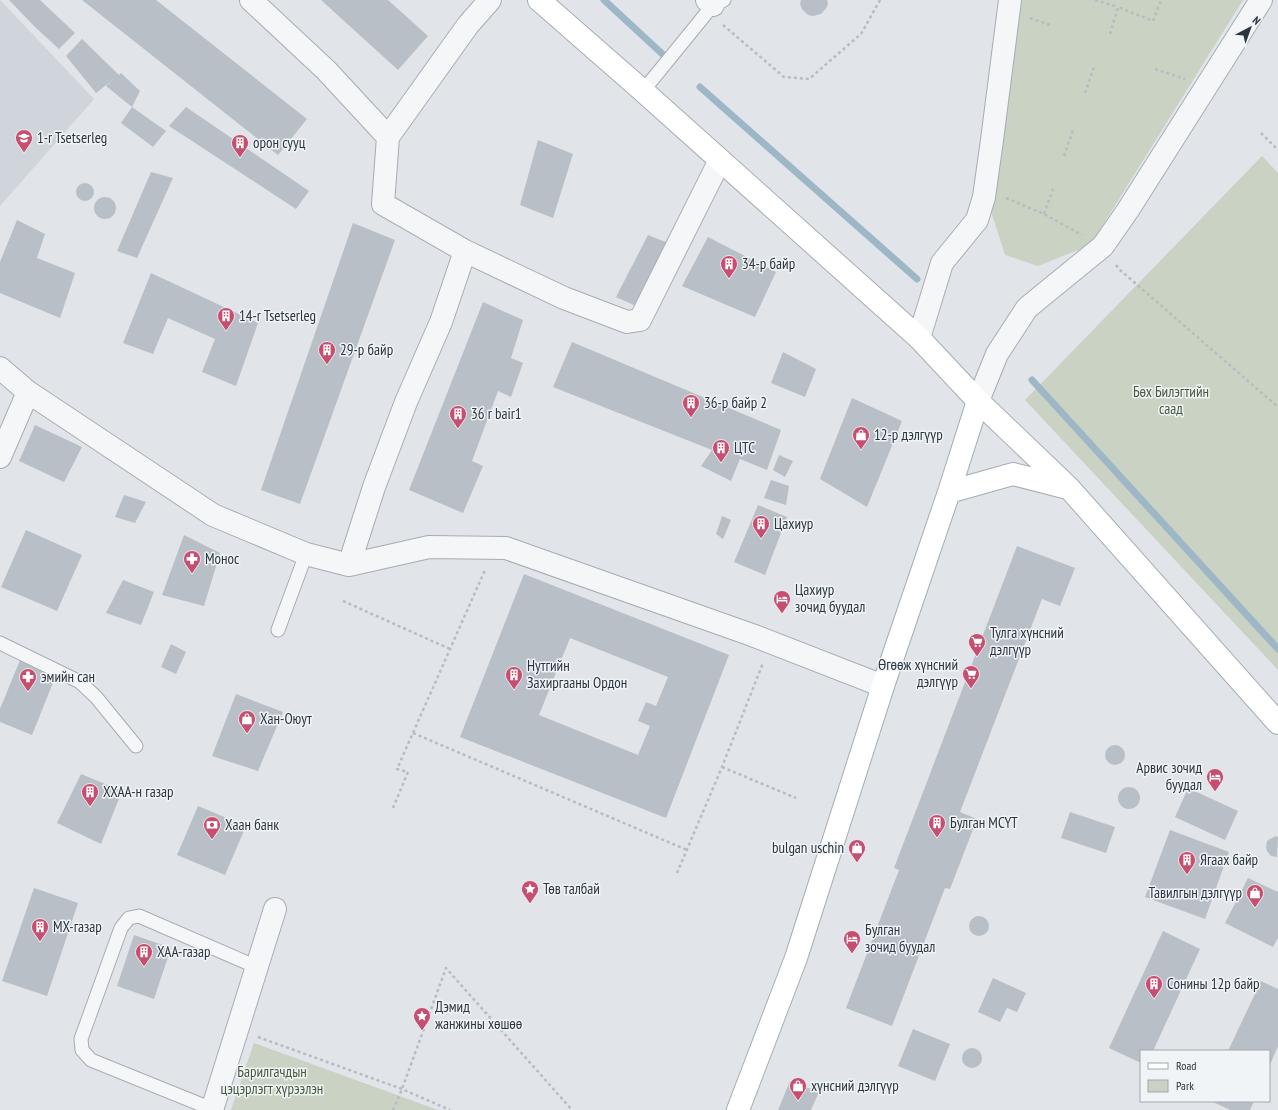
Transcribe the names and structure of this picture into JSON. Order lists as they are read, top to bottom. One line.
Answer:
{"parks":["Бөх Билэгтийн саад","Барилгачдын цэцэрлэгт хүрээлэн"],"places":{"school or university":["1-r Tsetserleg"],"building":["орон сууц","34-р байр","14-r Tsetserleg","29-р байр","36-р байр 2","36 r bair1","ЦТС","Цахиур","Нутгийн Захиргааны Ордон","ХХАА-н газар","Булган МСҮТ","Ягаах байр","МХ-газар","ХАА-газар","Сонины 12р байр"],"shop":["12-р дэлгүүр","Хан-Оюут","bulgan uschin","Тавилгын дэлгүүр","хүнсний дэлгүүр"],"pharmacy":["Монос","эмийн сан"],"hotel":["Цахиур зочид буудал","Арвис зочид буудал","Булган зочид буудал"],"supermarket":["Тулга хүнсний дэлгүүр","Өгөөж хүнсний дэлгүүр"],"bank":["Хаан банк"],"place":["Төв талбай","Дэмид жанжины хөшөө"]},"legend":["Road","Park"],"north":"top right"}
